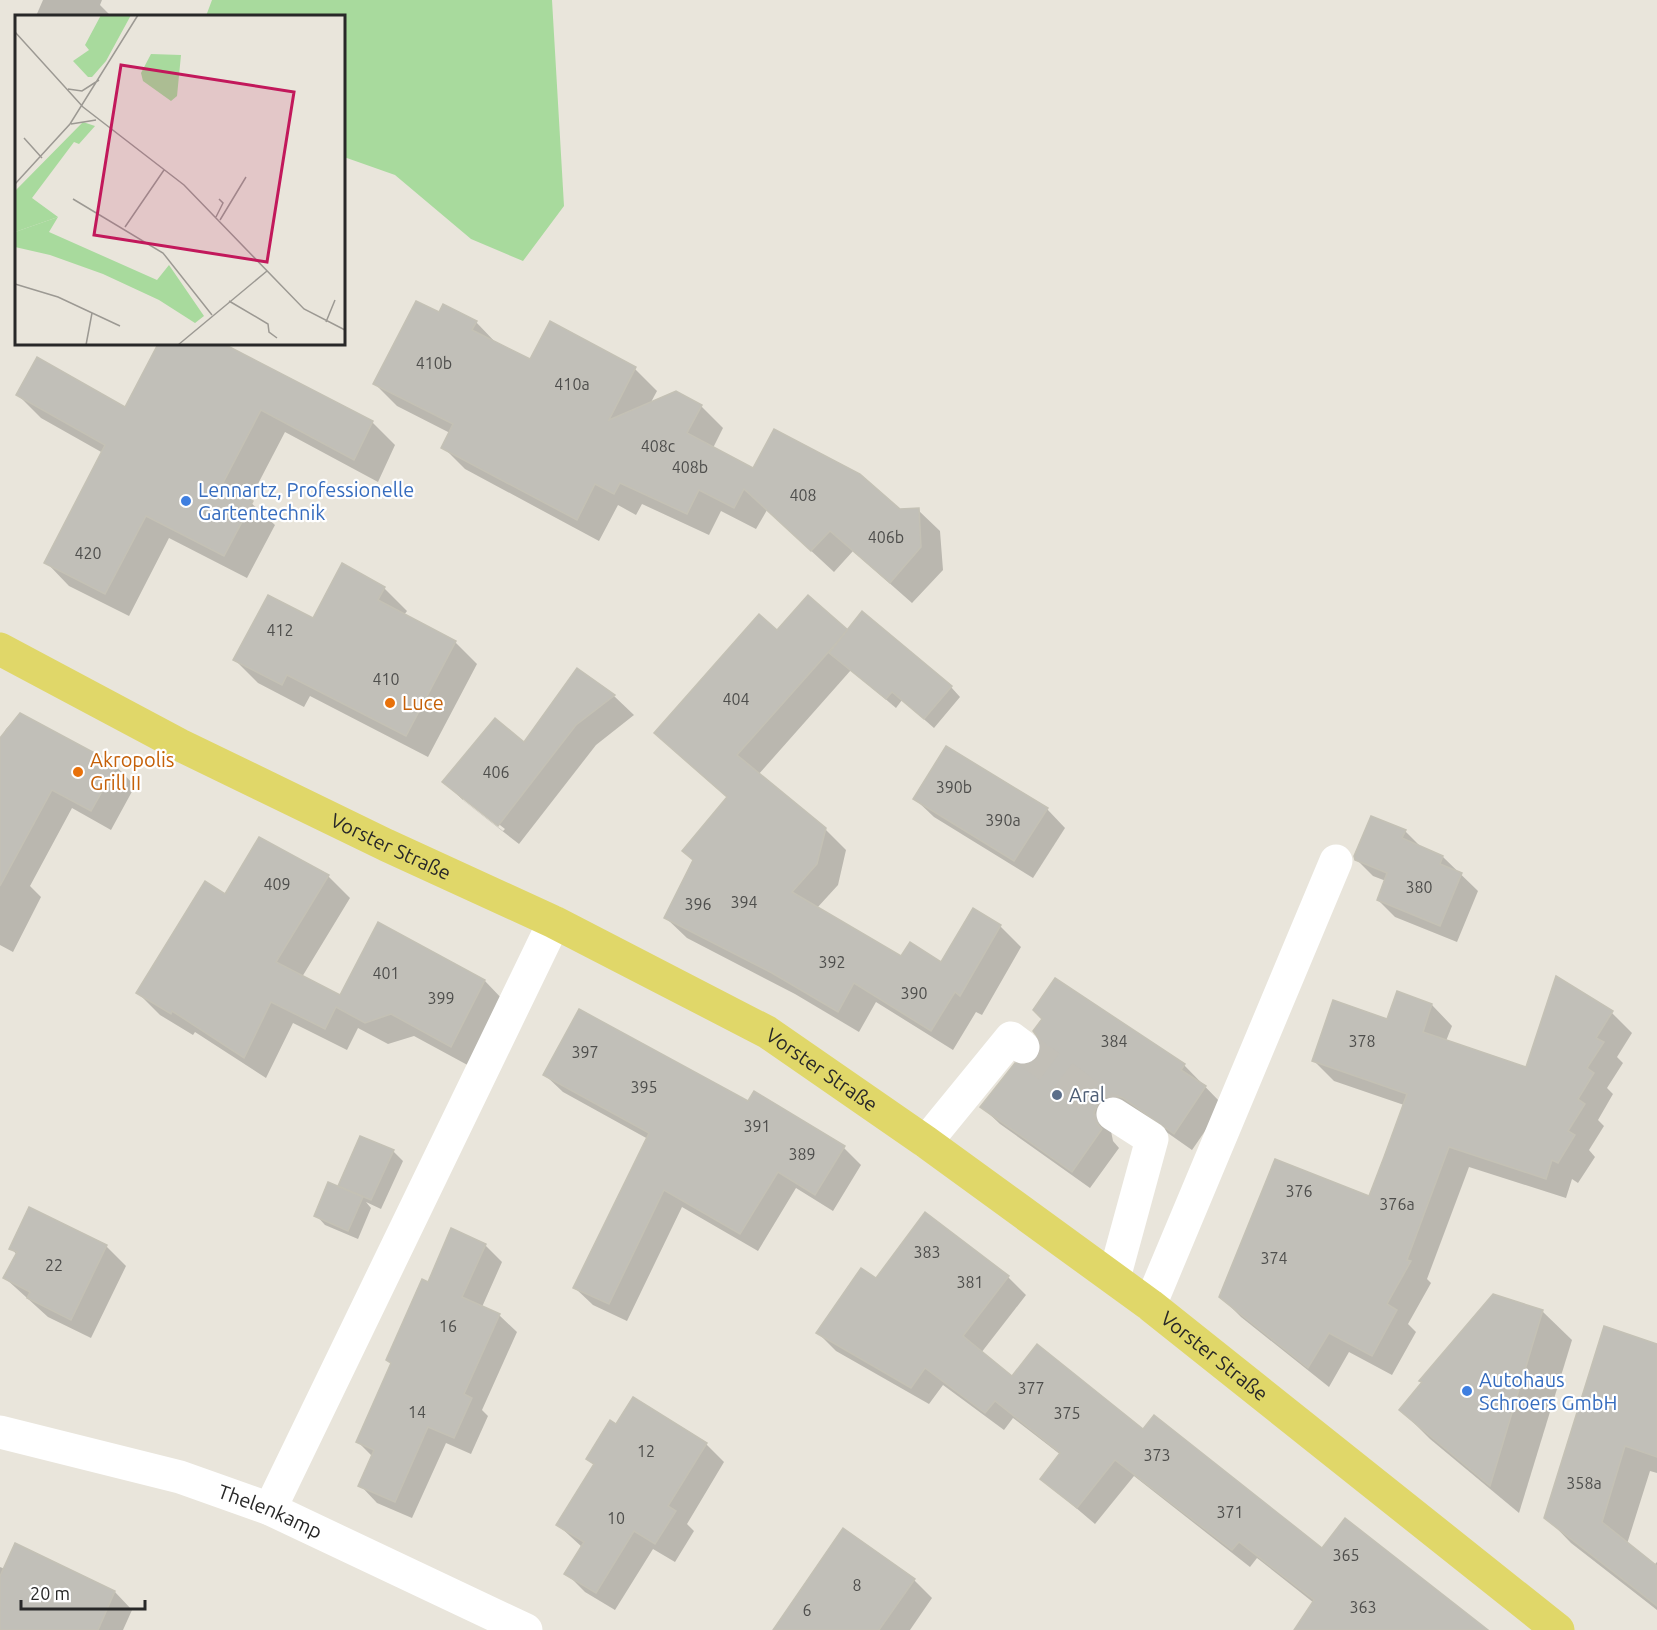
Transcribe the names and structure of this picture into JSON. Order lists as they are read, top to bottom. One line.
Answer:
{"streets":{"main road":["Vorster Straße"],"street":["Thelenkamp"]},"places":["Lennartz, Professionelle Gartentechnik","Luce","Akropolis Grill II","Aral","Autohaus Schroers GmbH"],"house_numbers":["410b","410a","408c","408b","408","406b","420","412","410","404","406","390b","390a","409","380","394","396","392","401","390","399","384","378","397","395","391","389","376","376a","383","374","22","381","16","377","14","375","12","373","358a","371","10","365","8","363","6"],"scale_bar":"20 m"}
